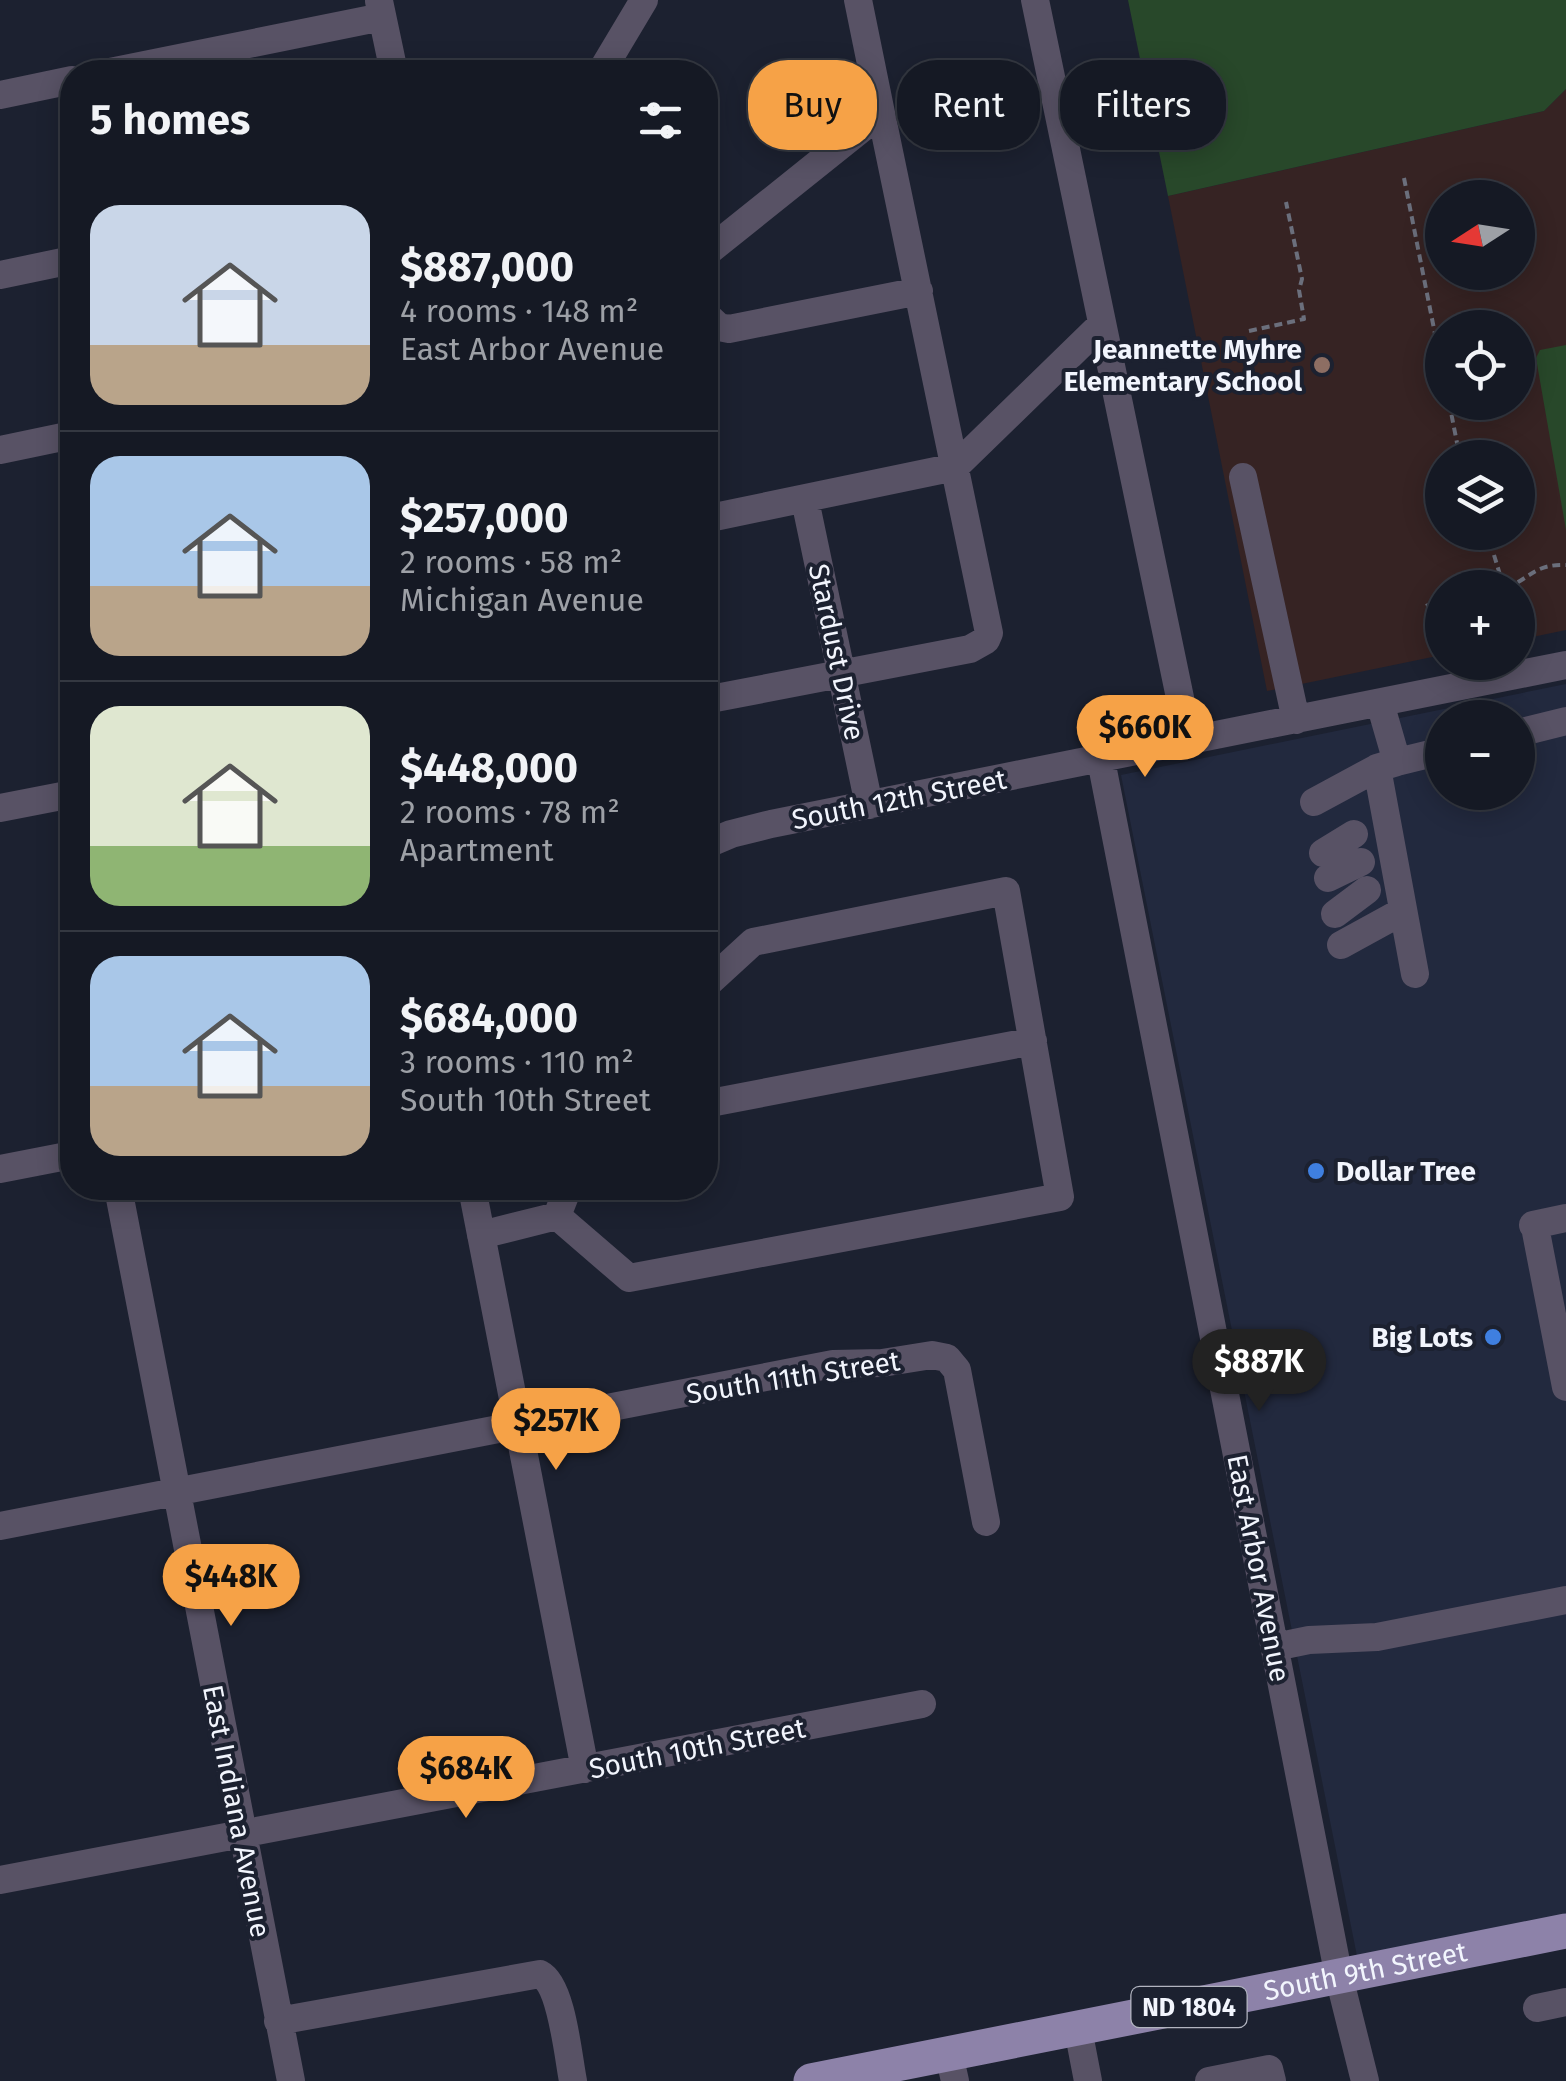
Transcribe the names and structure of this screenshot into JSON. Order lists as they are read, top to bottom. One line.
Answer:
{"streets":{"main road":["South 9th Street","ND 1804"],"street":["Stardust Drive","South 12th Street","South 11th Street","East Arbor Avenue","South 10th Street","East Indiana Avenue"]},"crossings":[["Stardust Drive","South 12th Street"],["South 12th Street","East Arbor Avenue"],["South 11th Street","East Indiana Avenue"],["East Arbor Avenue","South 9th Street"],["South 10th Street","East Indiana Avenue"]],"places":["Jeannette Myhre Elementary School","Dollar Tree","Big Lots"],"north":"left","page":{"chip":["Buy","Rent","Filters"],"heading":"5 homes","map_buttons":["+","−"],"list":[{"name":"$887,000","note":"4 rooms · 148 m² · East Arbor Avenue"},{"name":"$257,000","note":"2 rooms · 58 m² · Michigan Avenue"},{"name":"$448,000","note":"2 rooms · 78 m² · Apartment"},{"name":"$684,000","note":"3 rooms · 110 m² · South 10th Street"}],"price":["$660K","$887K","$257K","$448K","$684K"]}}
